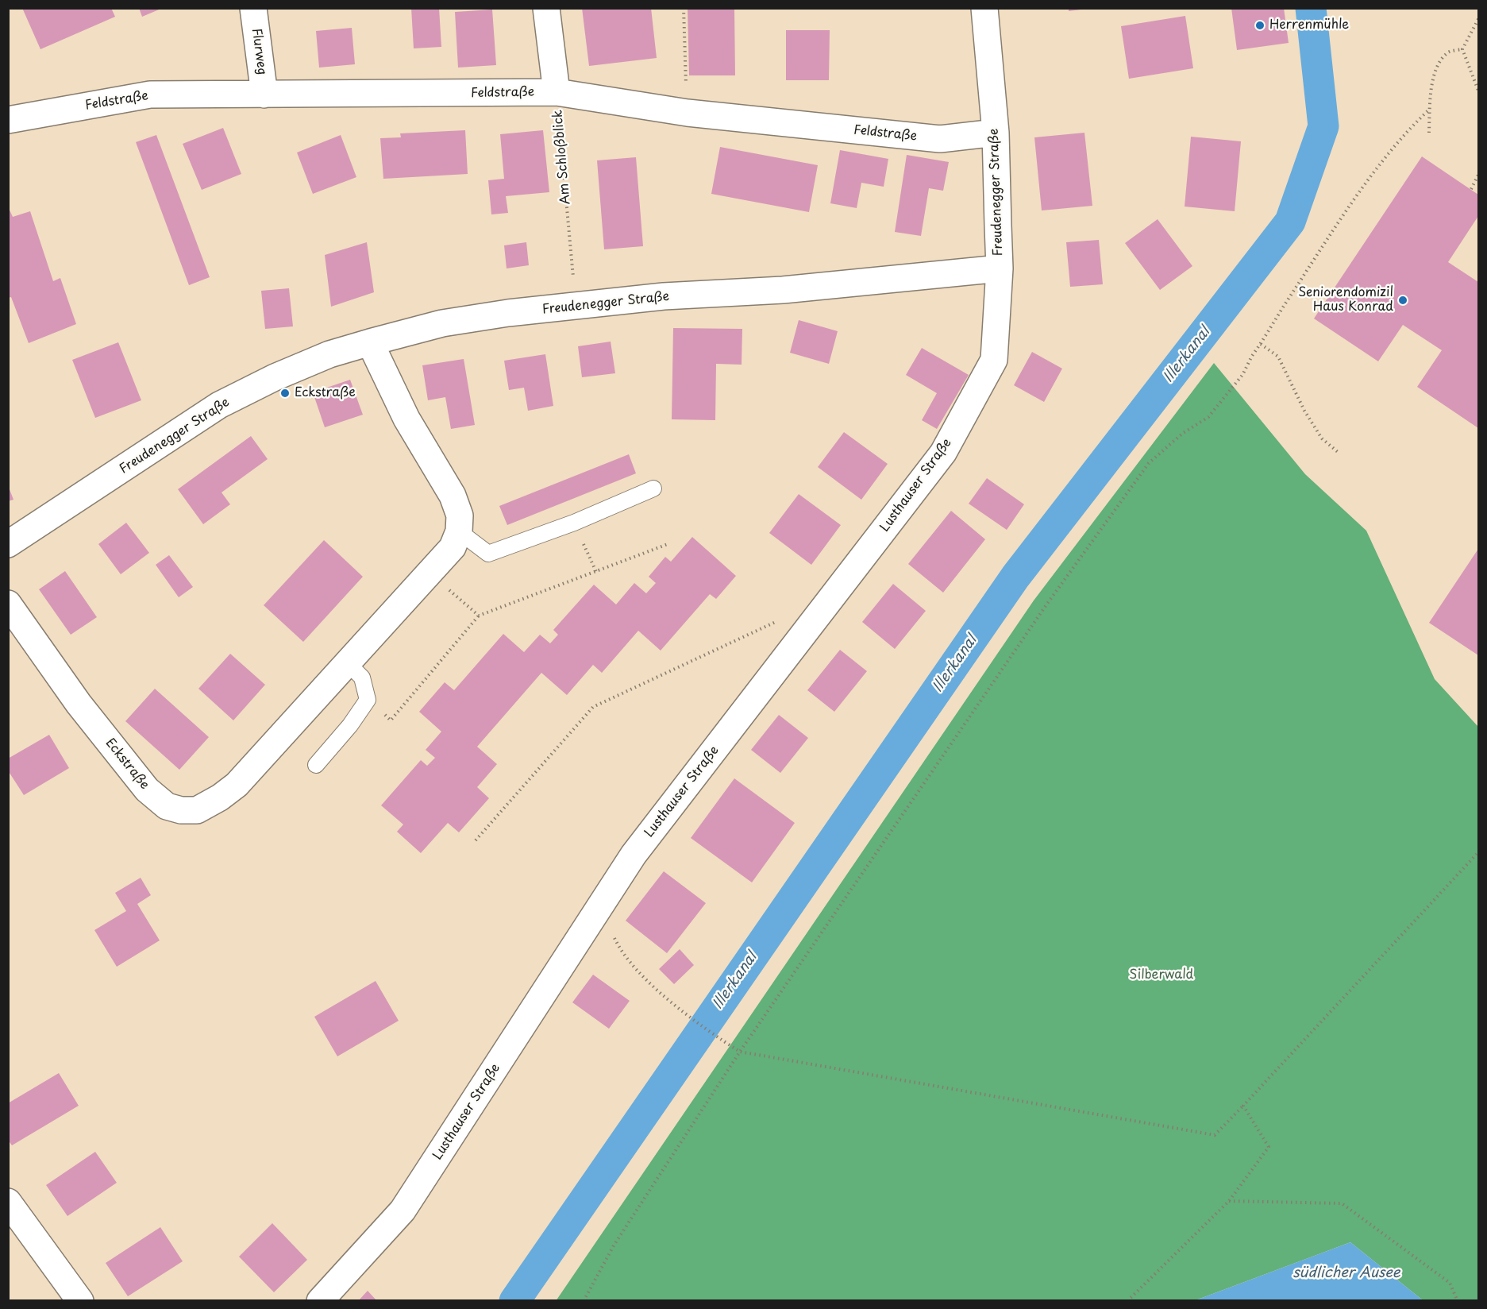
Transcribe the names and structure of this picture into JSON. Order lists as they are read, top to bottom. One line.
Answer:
{"streets":{"street":["Flurweg","Feldstraße","Am Schloßblick","Freudenegger Straße","Lusthauser Straße","Eckstraße"]},"crossings":[["Flurweg","Feldstraße"],["Feldstraße","Am Schloßblick"],["Feldstraße","Freudenegger Straße"],["Am Schloßblick","Freudenegger Straße"],["Freudenegger Straße","Lusthauser Straße"]],"water":["Illerkanal","südlicher Ausee"],"parks":["Silberwald"],"places":["Herrenmühle","Seniorendomizil Haus Konrad","Eckstraße"]}
